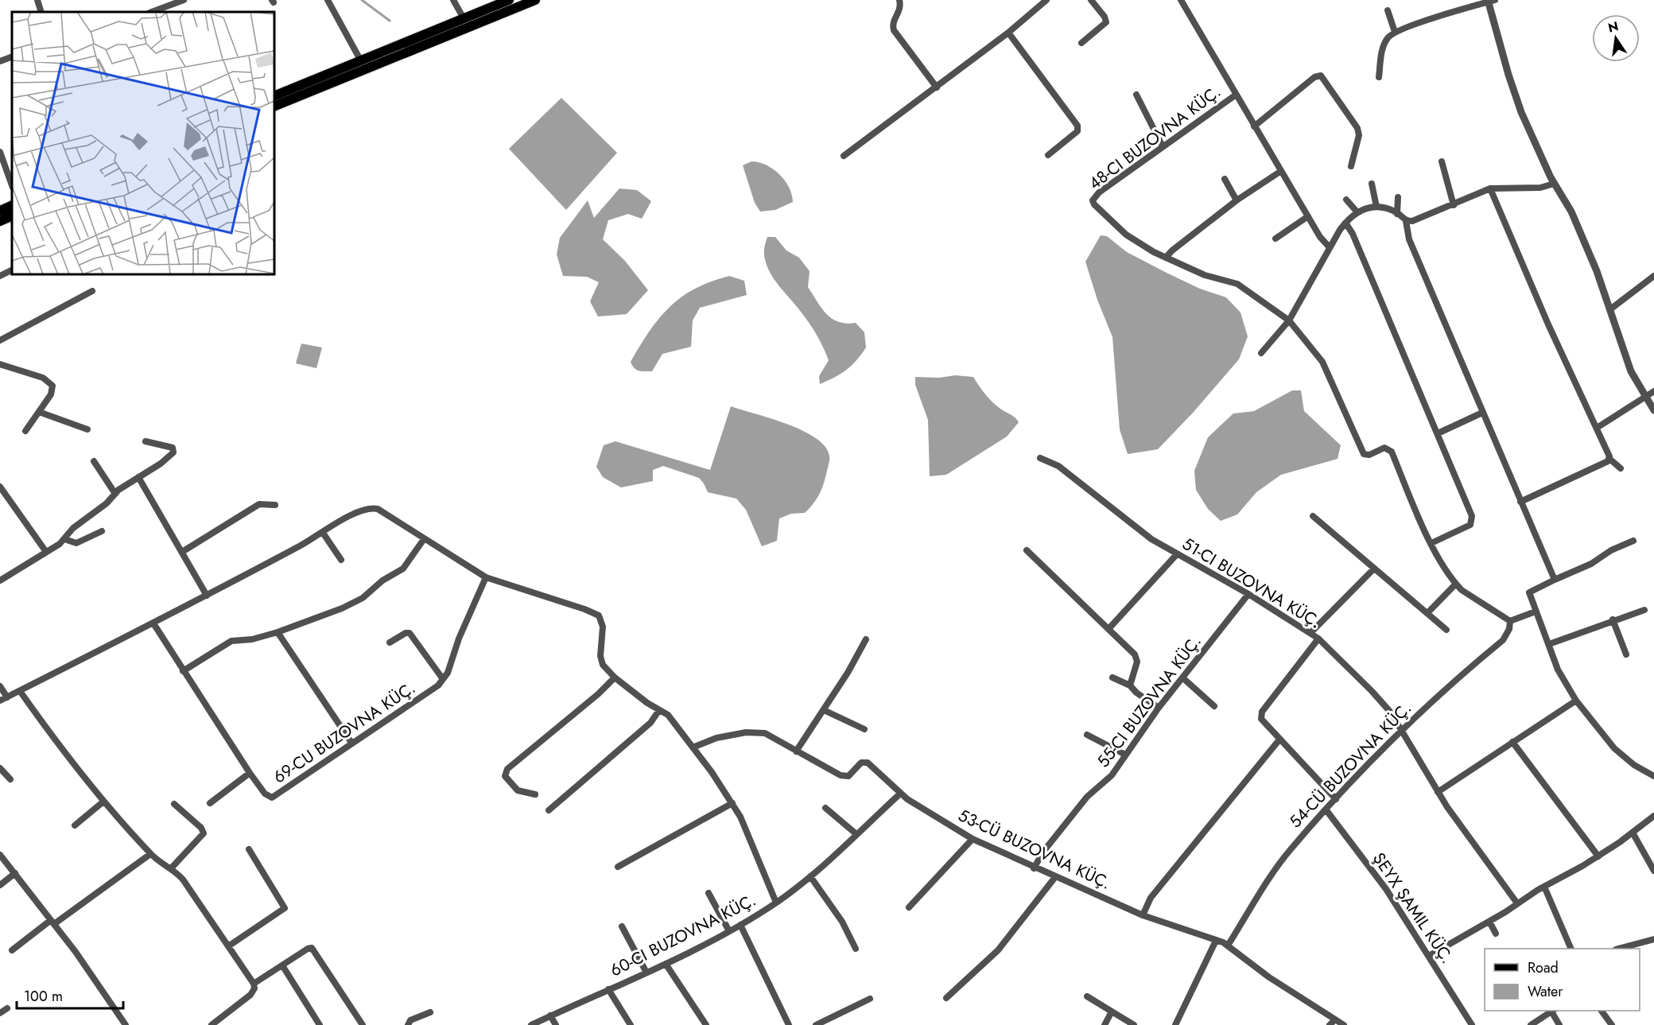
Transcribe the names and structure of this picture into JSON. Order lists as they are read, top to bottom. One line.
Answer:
{"streets":{"street":["48-CI BUZOVNA KÜÇ.","51-CI BUZOVNA KÜÇ.","55-CI BUZOVNA KÜÇ.","69-CU BUZOVNA KÜÇ.","54-CÜ BUZOVNA KÜÇ.","53-CÜ BUZOVNA KÜÇ.","ŞEYX ŞAMIL KÜÇ."]},"crossings":[["48-CI BUZOVNA KÜÇ.","54-CÜ BUZOVNA KÜÇ."],["51-CI BUZOVNA KÜÇ.","55-CI BUZOVNA KÜÇ."],["51-CI BUZOVNA KÜÇ.","54-CÜ BUZOVNA KÜÇ."],["55-CI BUZOVNA KÜÇ.","53-CÜ BUZOVNA KÜÇ."],["54-CÜ BUZOVNA KÜÇ.","53-CÜ BUZOVNA KÜÇ."],["54-CÜ BUZOVNA KÜÇ.","ŞEYX ŞAMIL KÜÇ."]],"legend":["Road","Water"],"scale_bar":"100 m","north":"top"}
